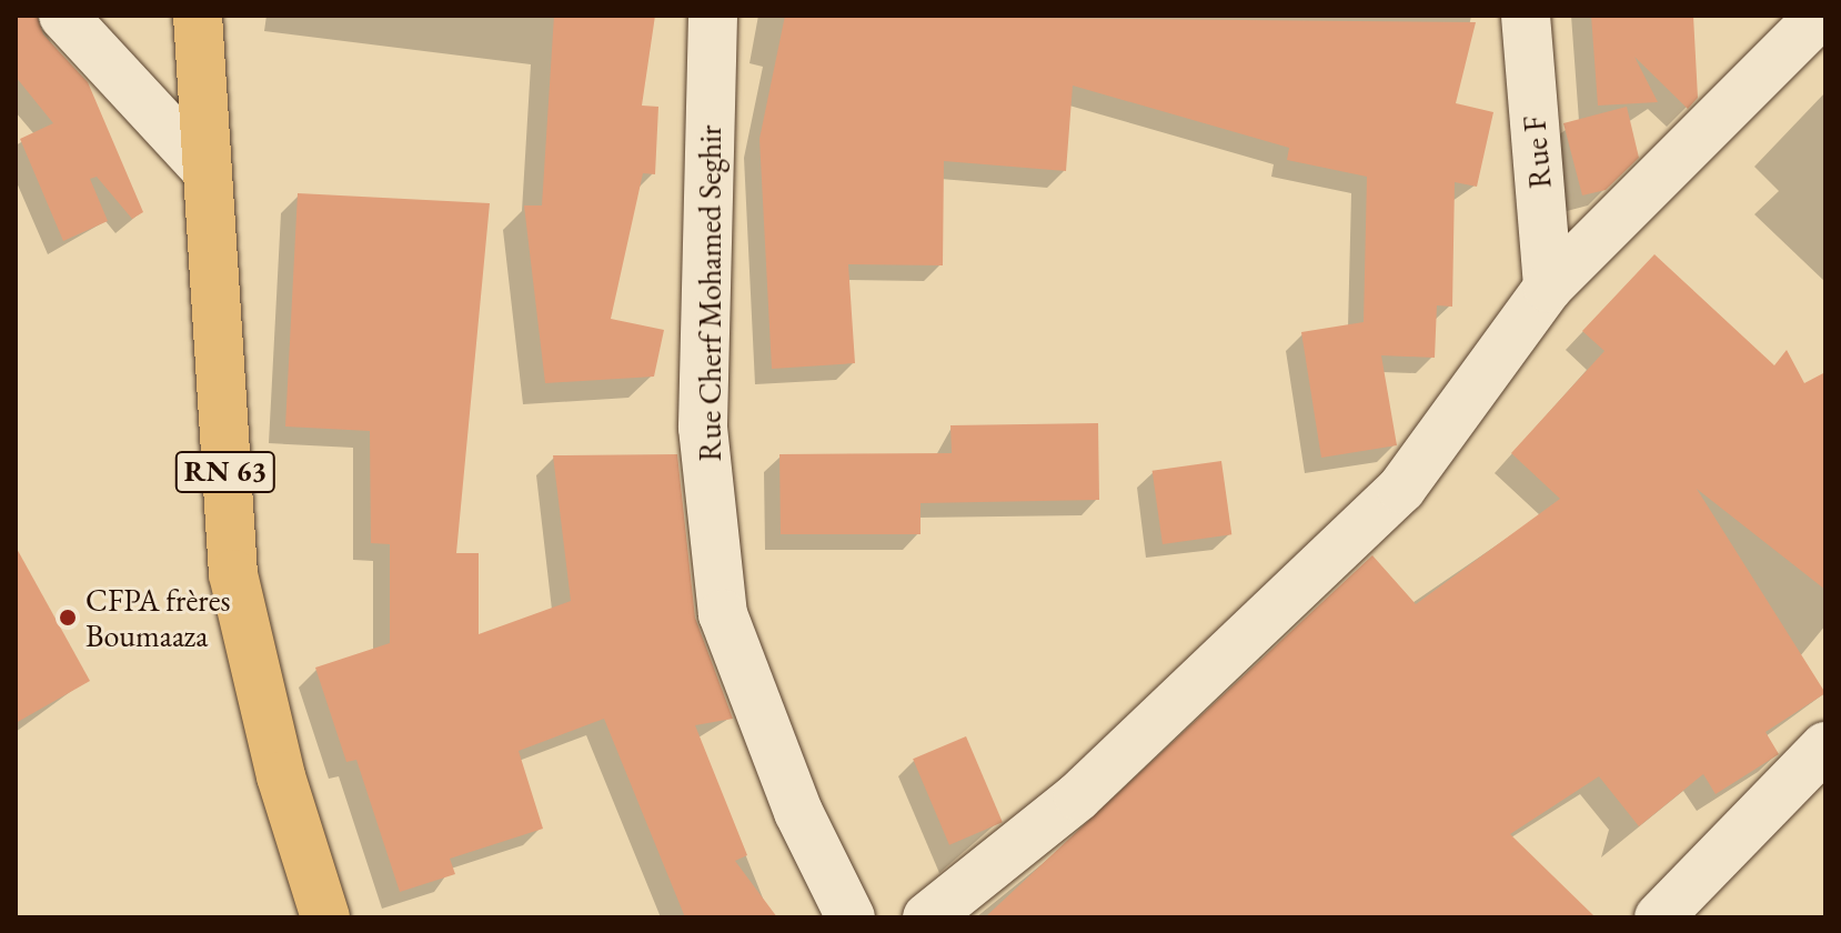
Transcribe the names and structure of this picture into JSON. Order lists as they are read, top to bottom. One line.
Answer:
{"streets":{"main road":["RN 63"],"street":["Rue F","Rue Cherf Mohamed Seghir"]},"places":["CFPA frères Boumaaza"]}
